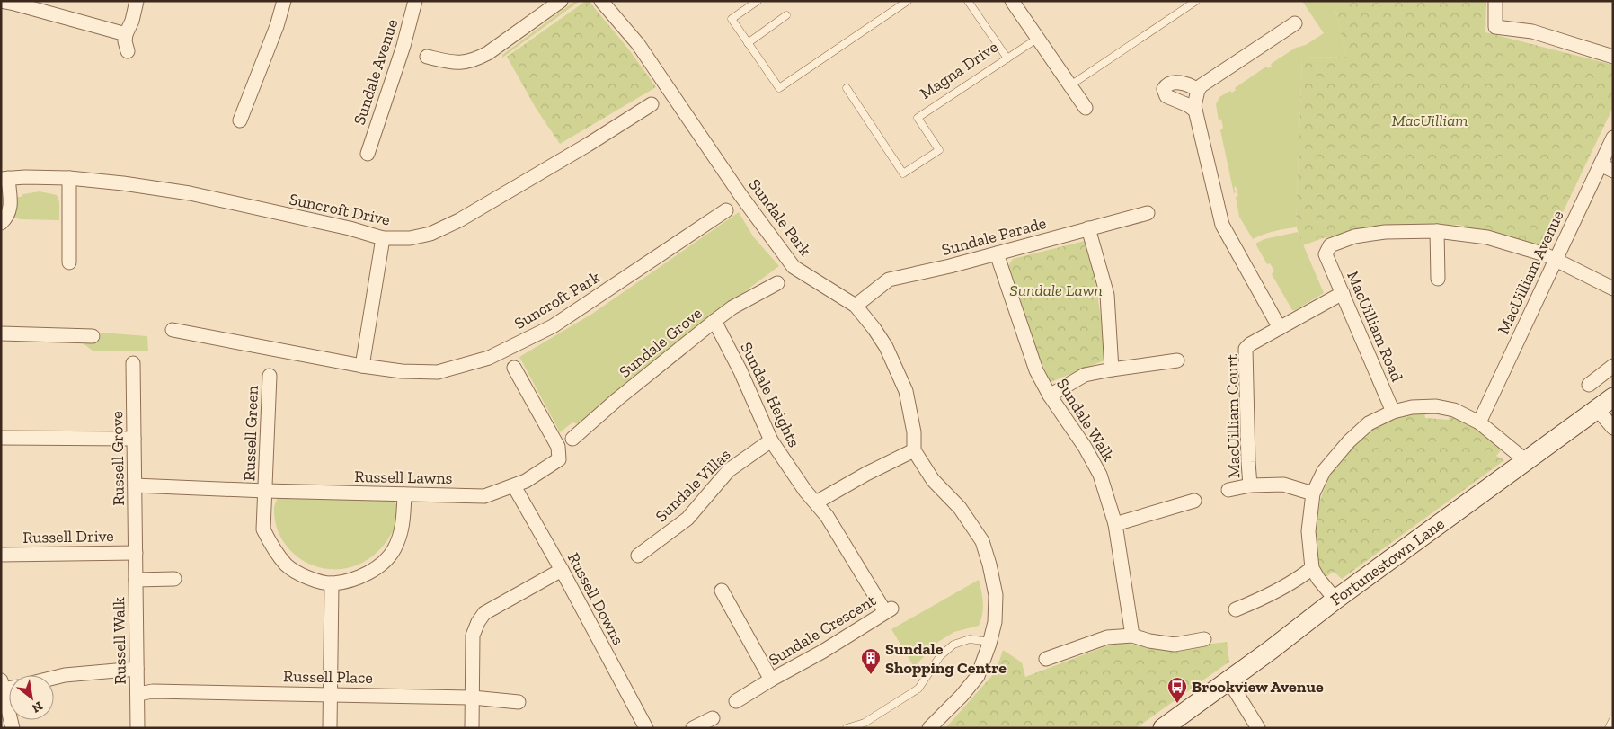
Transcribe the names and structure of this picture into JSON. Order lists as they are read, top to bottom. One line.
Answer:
{"streets":{"street":["Sundale Avenue","Suncroft Drive","Sundale Park","Sundale Parade","MacUilliam Avenue","Suncroft Park","MacUilliam Road","Sundale Grove","Sundale Heights","MacUilliam Court","Sundale Walk","Russell Green","Russell Grove","Russell Lawns","Sundale Villas","Russell Drive","Fortunestown Lane","Russell Downs","Sundale Crescent","Russell Walk","Russell Place"],"lane":["Magna Drive"]},"crossings":[["Sundale Park","Sundale Parade"],["Sundale Parade","Sundale Walk"],["MacUilliam Road","MacUilliam Court"],["Sundale Grove","Sundale Heights"],["Sundale Heights","Sundale Villas"],["Sundale Heights","Sundale Crescent"],["Russell Green","Russell Lawns"],["Russell Grove","Russell Lawns"],["Russell Grove","Russell Drive"],["Russell Grove","Russell Walk"],["Russell Lawns","Russell Downs"],["Russell Drive","Russell Walk"],["Russell Walk","Russell Place"]],"parks":["MacUilliam","Sundale Lawn"],"places":{"building":["Sundale Shopping Centre"],"bus stop":["Brookview Avenue"]},"north":"bottom right"}
